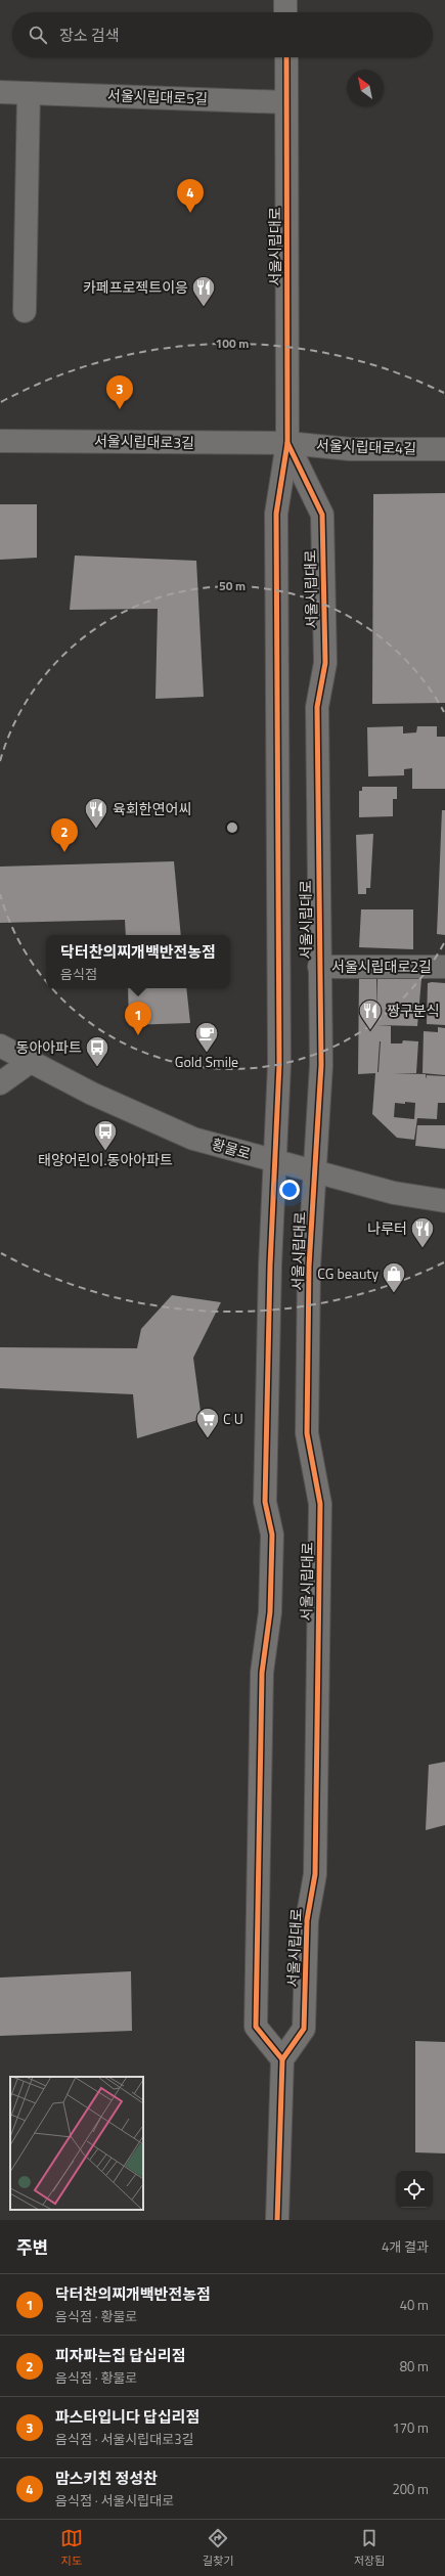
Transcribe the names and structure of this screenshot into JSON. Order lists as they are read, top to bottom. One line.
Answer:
{"streets":{"main road":["서울시립대로5길","서울시립대로","서울시립대로3길","서울시립대로4길","서울시립대로2길","황물로"]},"crossings":[["서울시립대로5길","서울시립대로"],["서울시립대로","서울시립대로3길"],["서울시립대로","서울시립대로4길"],["서울시립대로","서울시립대로2길"],["서울시립대로","황물로"],["서울시립대로3길","서울시립대로4길"]],"places":{"restaurant":["카페프로젝트이응","육회한연어씨","짱구분식","나루터"],"cafe":["Gold Smile"],"bus stop":["동아아파트","태양어린이.동아아파트"],"shop":["CG beauty"],"supermarket":["C U"]},"north":"top left","page":{"search":"장소 검색","pins":["4","3","2","1"],"popup":["닥터찬의찌개백반전농점","음식점"],"heading":["주변","4개 결과"],"list":[{"mark":"1","name":"닥터찬의찌개백반전농점","note":"음식점 · 황물로","value":"40 m"},{"mark":"2","name":"피자파는집 답십리점","note":"음식점 · 황물로","value":"80 m"},{"mark":"3","name":"파스타입니다 답십리점","note":"음식점 · 서울시립대로3길","value":"170 m"},{"mark":"4","name":"맘스키친 정성찬","note":"음식점 · 서울시립대로","value":"200 m"}],"nav":["지도","길찾기","저장됨"]},"rings":["100 m","50 m"]}
